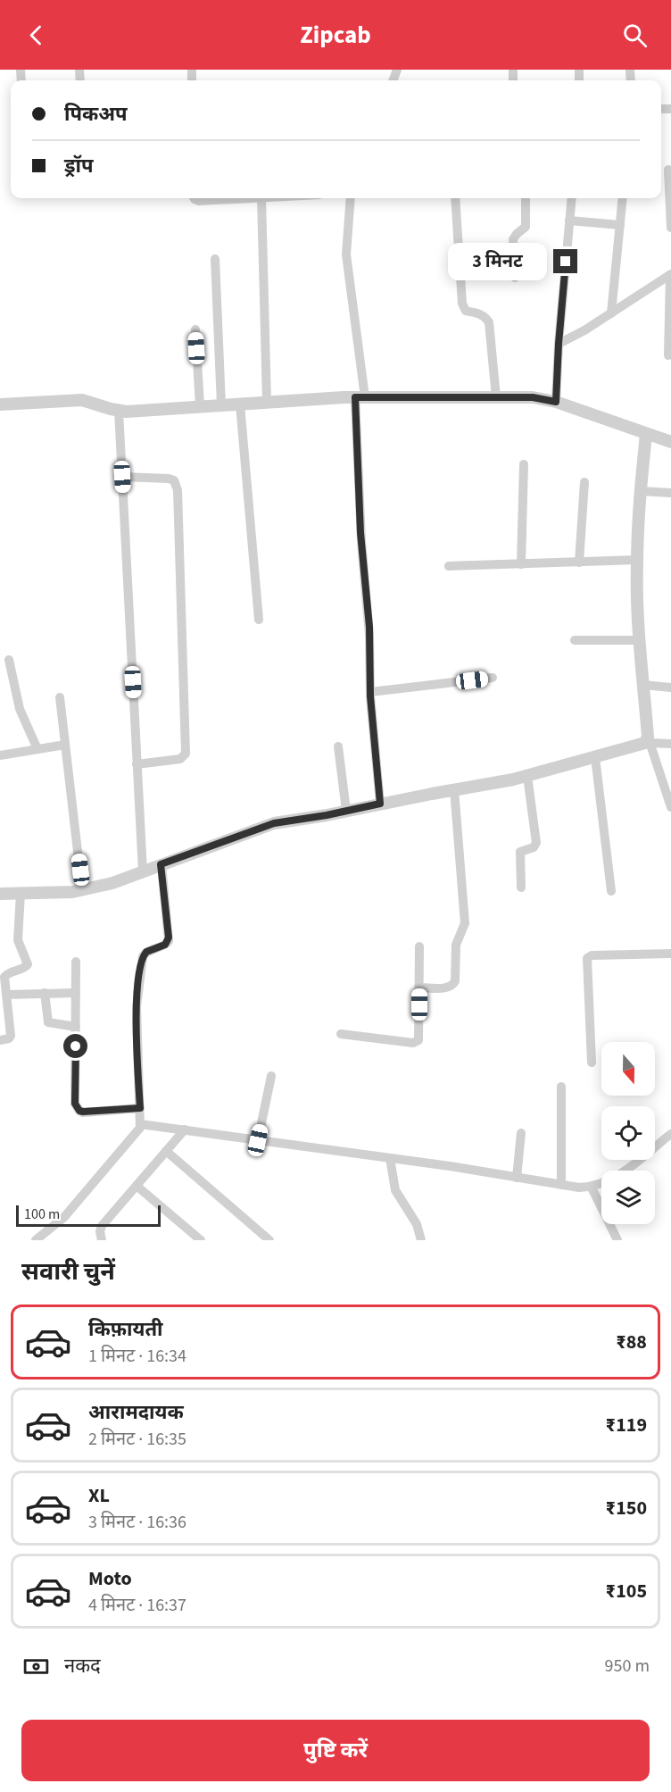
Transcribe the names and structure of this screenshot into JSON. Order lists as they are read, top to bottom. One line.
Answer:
{"scale_bar":"100 m","north":"bottom","page":{"header":"Zipcab","banner":["पिकअप","ड्रॉप"],"bubble":"3 मिनट","scale":"100 m","heading":"सवारी चुनें","list":[{"name":"किफ़ायती","note":"1 मिनट · 16:34","value":"₹88"},{"name":"आरामदायक","note":"2 मिनट · 16:35","value":"₹119"},{"name":"XL","note":"3 मिनट · 16:36","value":"₹150"},{"name":"Moto","note":"4 मिनट · 16:37","value":"₹105"}],"pay":["नकद","950 m"],"buttons":"पुष्टि करें"}}
